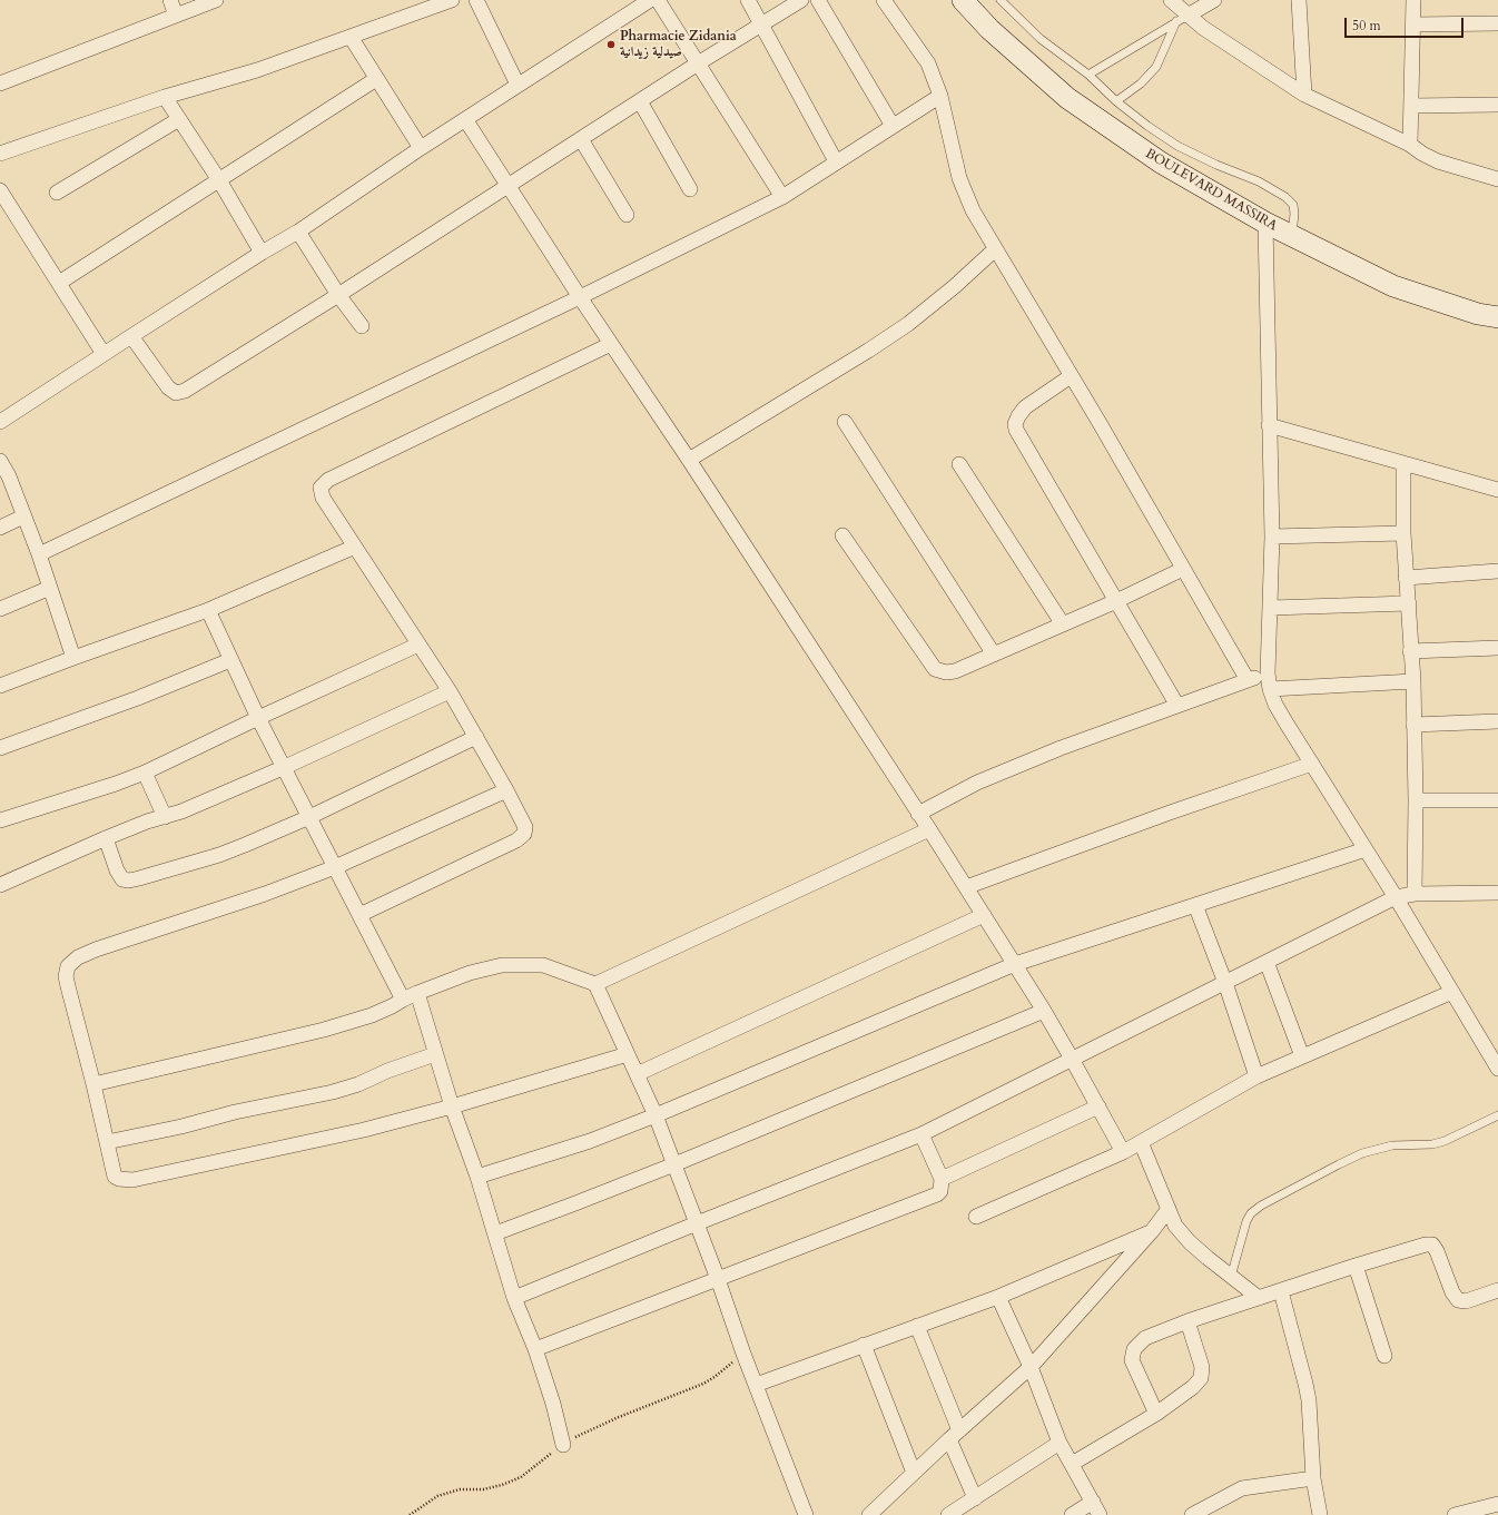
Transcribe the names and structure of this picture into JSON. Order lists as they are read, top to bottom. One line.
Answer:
{"streets":{"main road":["BOULEVARD MASSIRA"]},"places":["Pharmacie Zidania صيدلية زيدانية"],"scale_bar":"50 m"}
